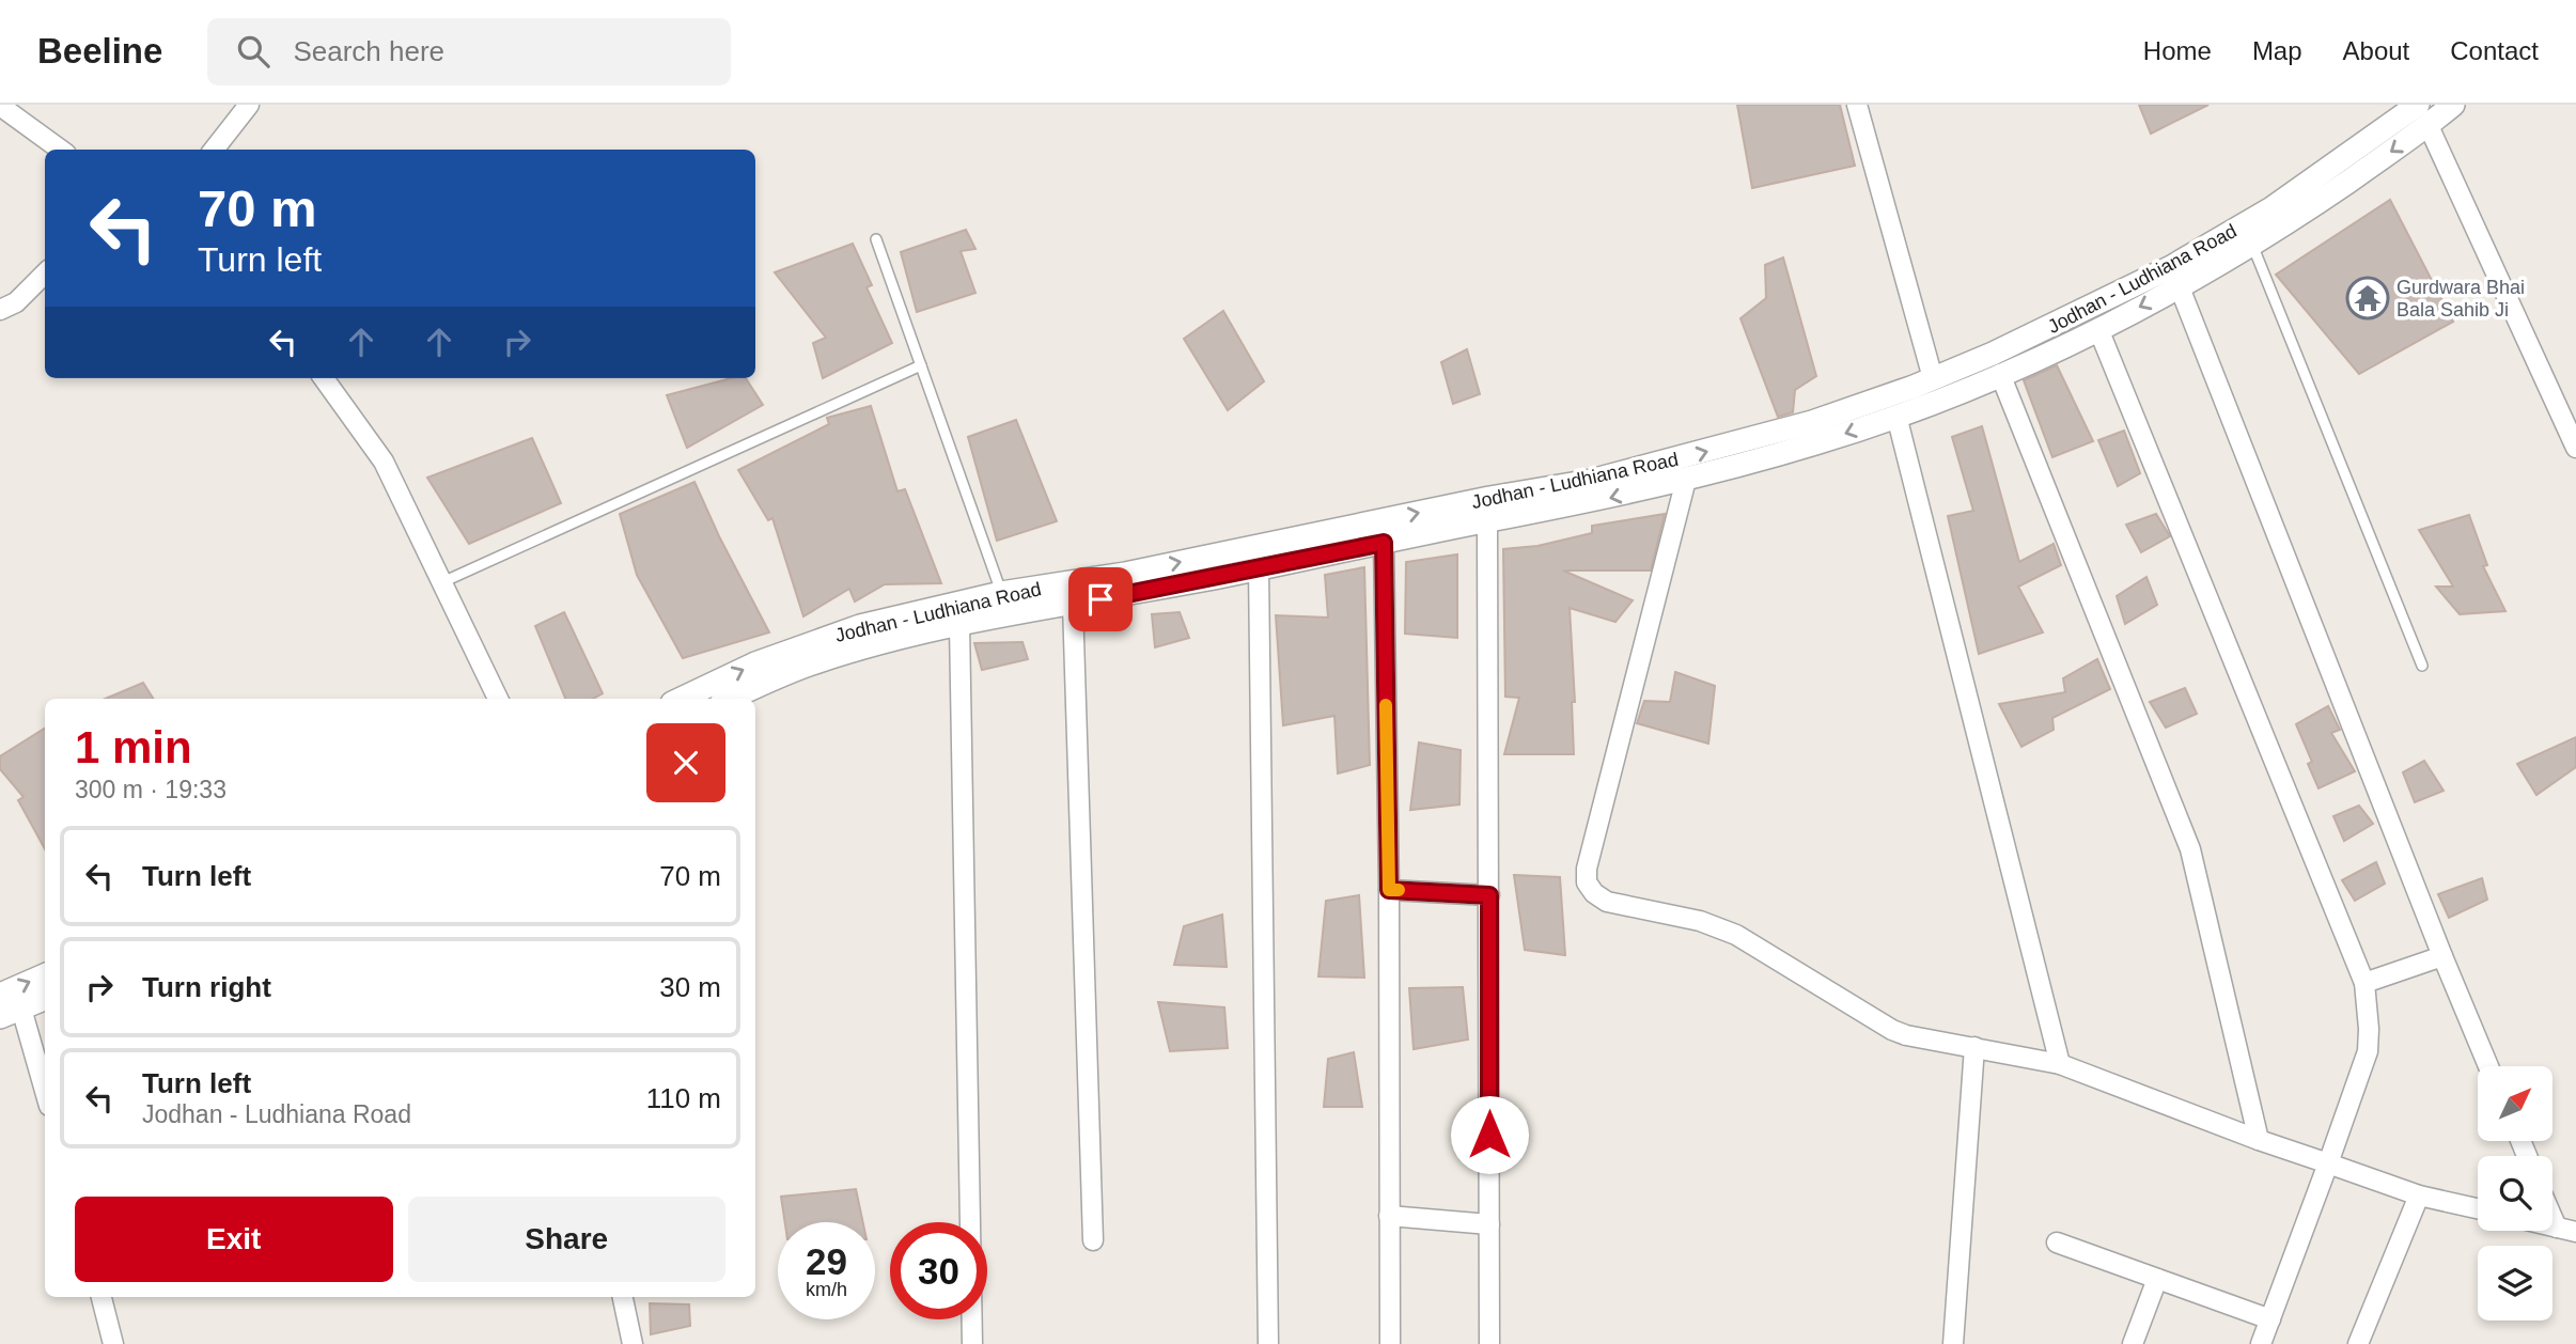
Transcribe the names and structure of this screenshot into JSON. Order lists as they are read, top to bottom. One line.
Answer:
{"streets":{"street":["Jodhan - Ludhiana Road"]},"places":{"temple":["Gurdwara Bhai Bala Sahib Ji"]},"north":"top right","page":{"header":"Beeline","search":"Search here","nav":["Home","Map","About","Contact"],"turn":["70 m","Turn left"],"heading":["1 min","300 m · 19:33"],"list":[{"name":"Turn left","value":"70 m"},{"name":"Turn right","value":"30 m"},{"name":"Turn left","note":"Jodhan - Ludhiana Road","value":"110 m"}],"buttons":["Exit","Share"],"speed":"29 km/h","limit":"30"}}
